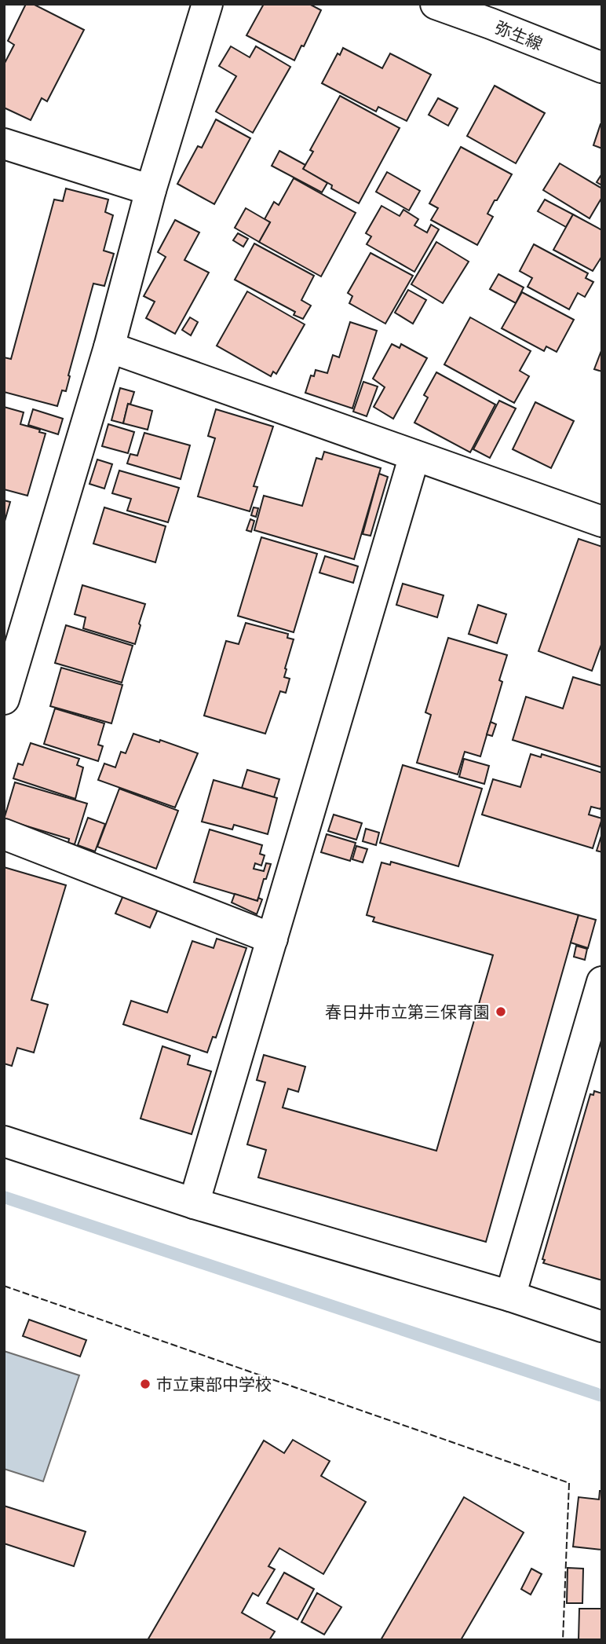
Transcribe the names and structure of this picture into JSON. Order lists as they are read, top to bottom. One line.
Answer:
{"streets":{"street":["弥生線"]},"places":["春日井市立第三保育園","市立東部中学校"]}
